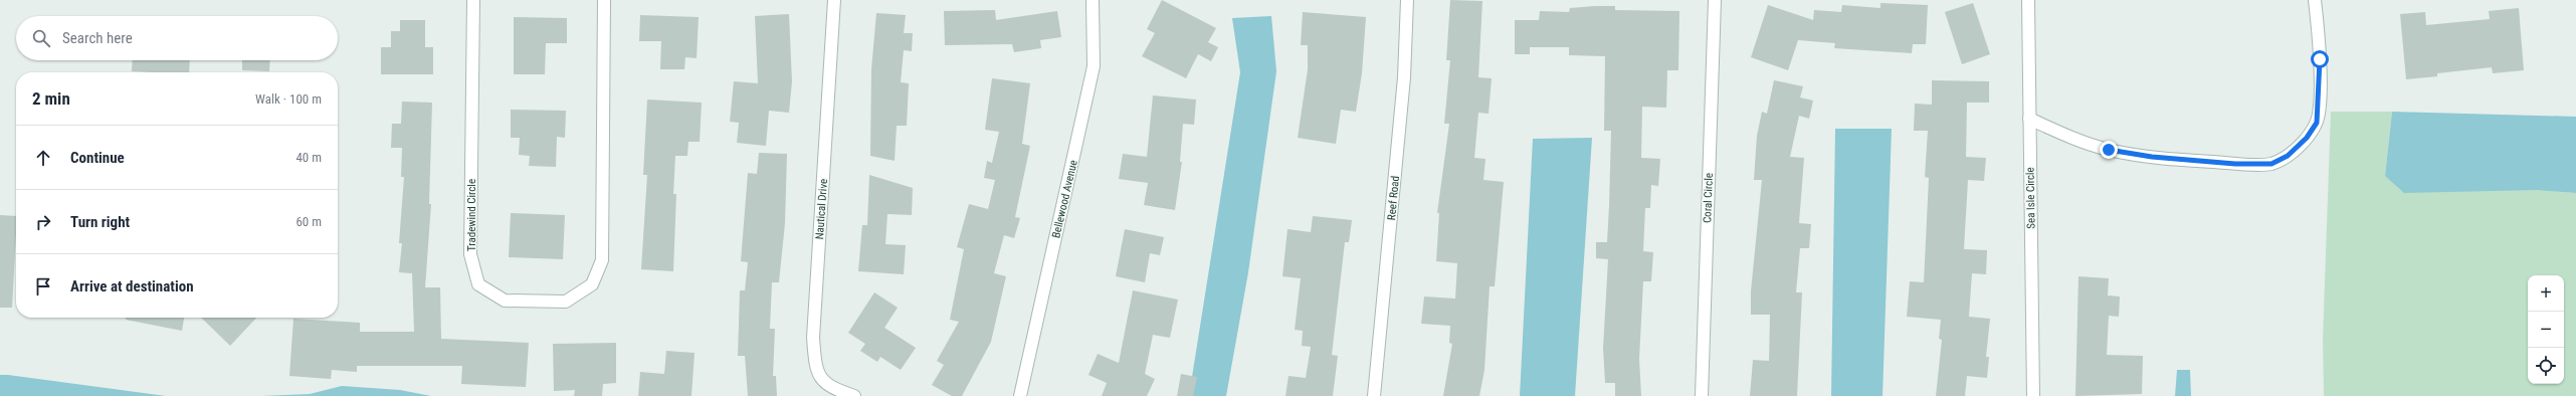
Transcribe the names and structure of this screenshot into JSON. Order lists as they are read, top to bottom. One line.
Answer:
{"streets":{"street":["Reef Road","Coral Circle","Sea Isle Circle","Bellewood Avenue","Nautical Drive","Tradewind Circle"]},"page":{"search":"Search here","heading":["2 min","Walk · 100 m"],"list":[["Continue","40 m"],["Turn right","60 m"],"Arrive at destination"],"map_buttons":["+","−"]}}
